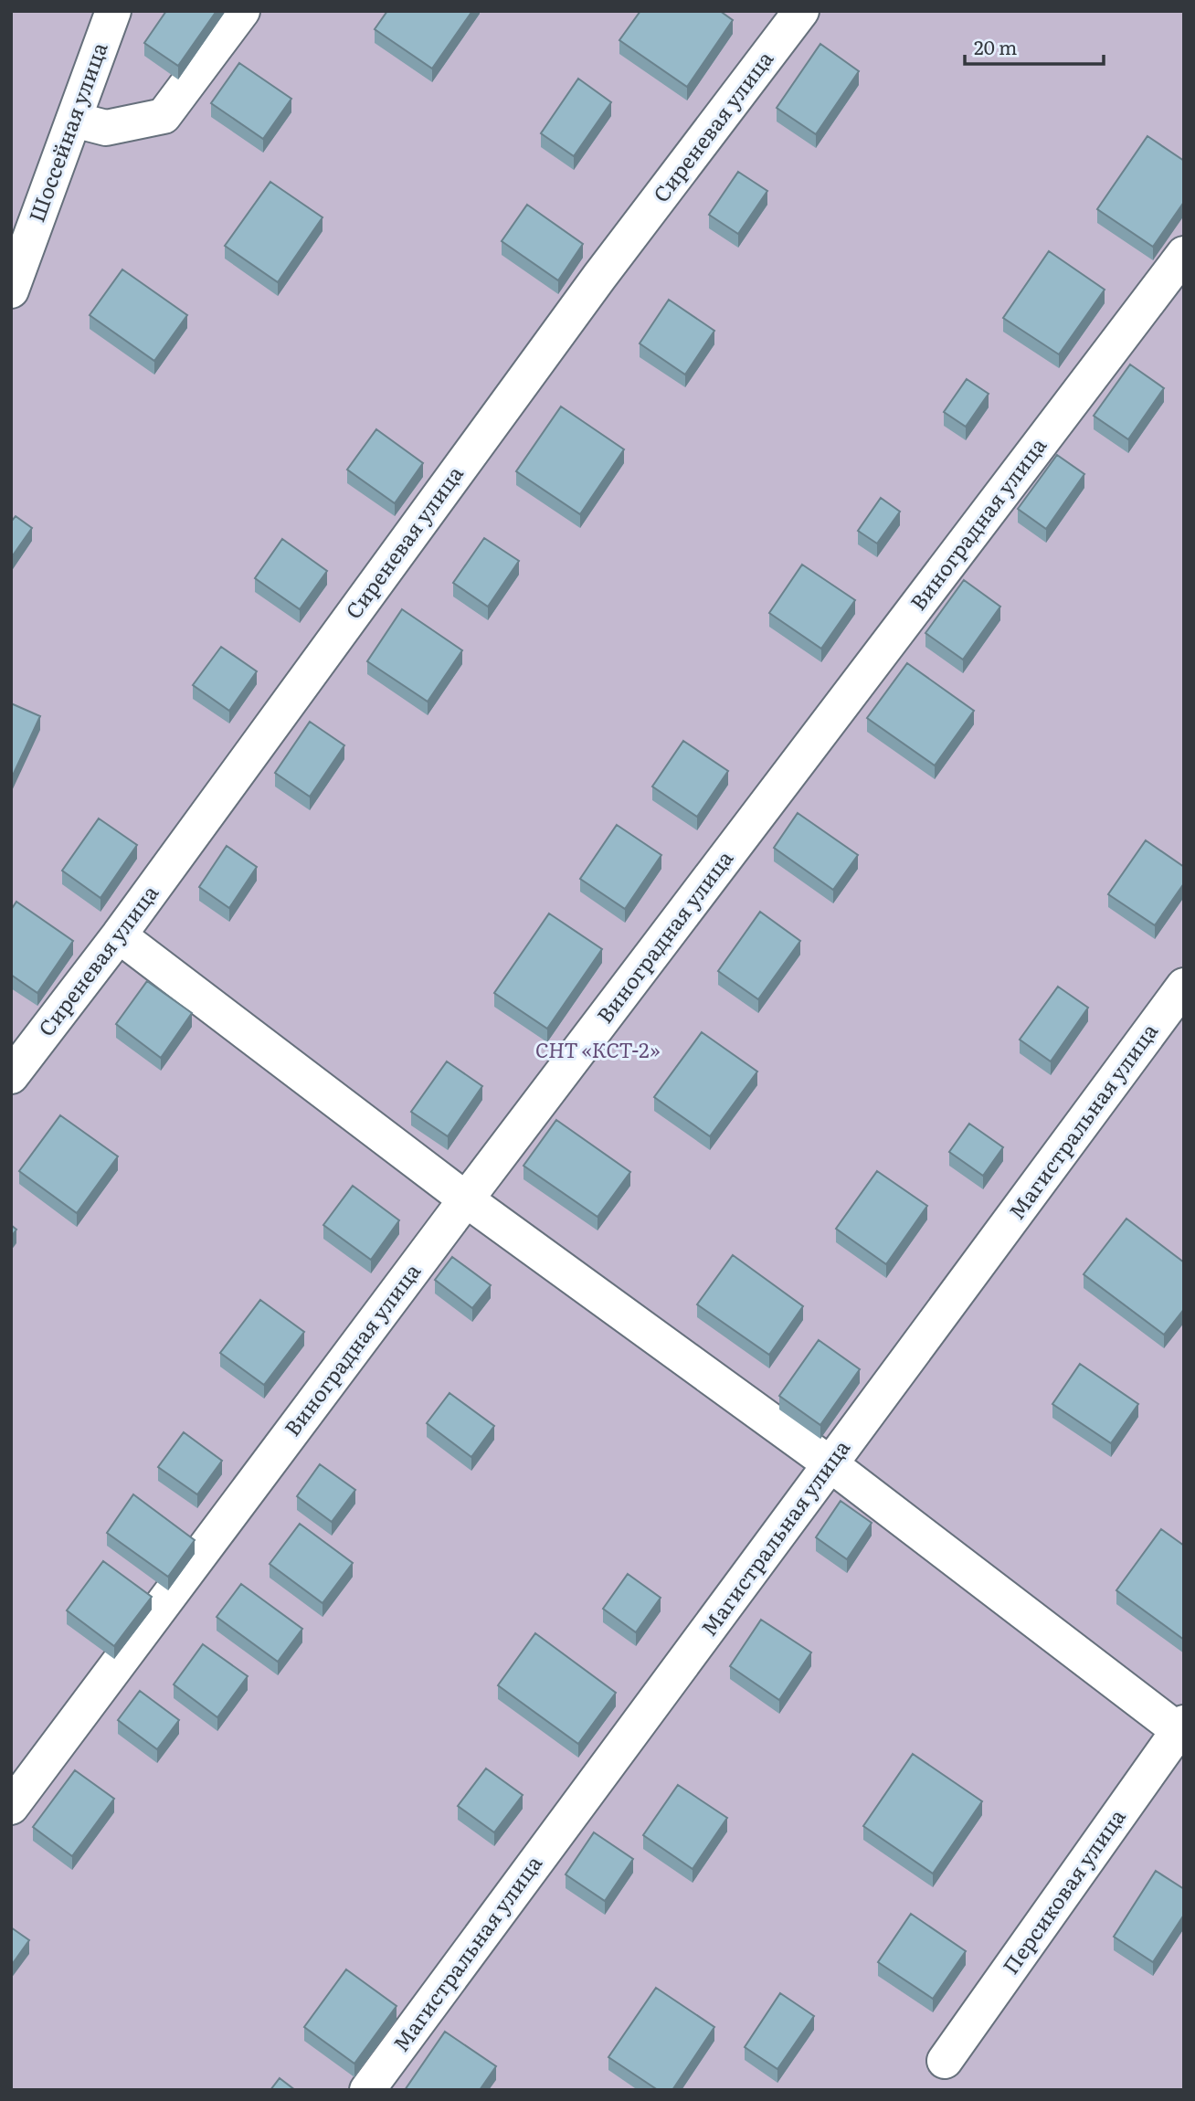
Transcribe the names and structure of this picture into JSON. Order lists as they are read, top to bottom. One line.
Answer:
{"streets":{"street":["Сиреневая улица","Шоссейная улица","Виноградная улица","Магистральная улица","Персиковая улица"]},"parks":["СНТ «КСТ-2»"],"scale_bar":"20 m"}
